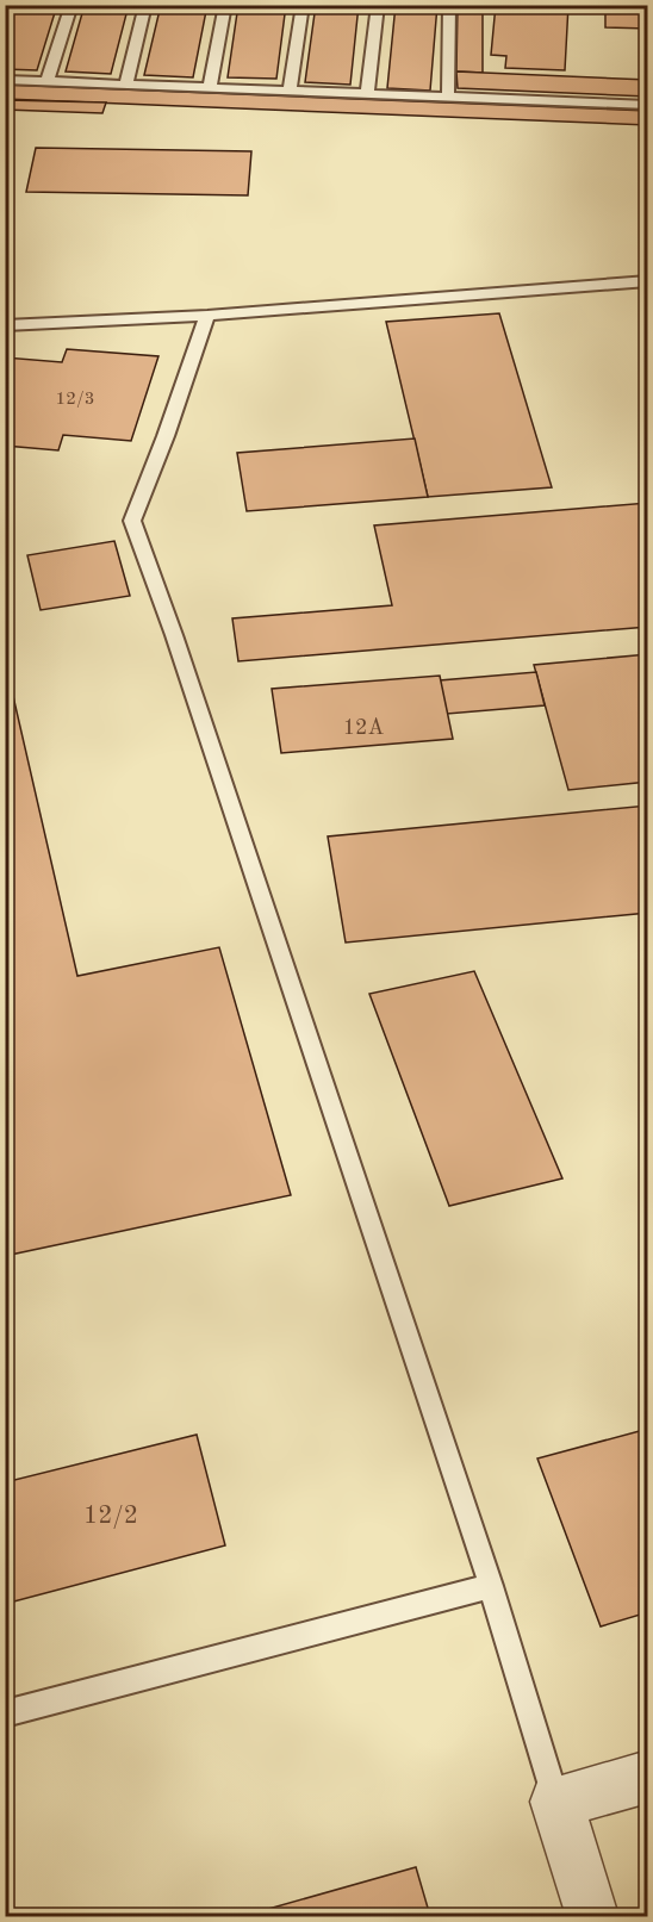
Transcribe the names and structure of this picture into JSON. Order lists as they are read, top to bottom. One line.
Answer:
{"house_numbers":["12/3","12А","12/2"]}
